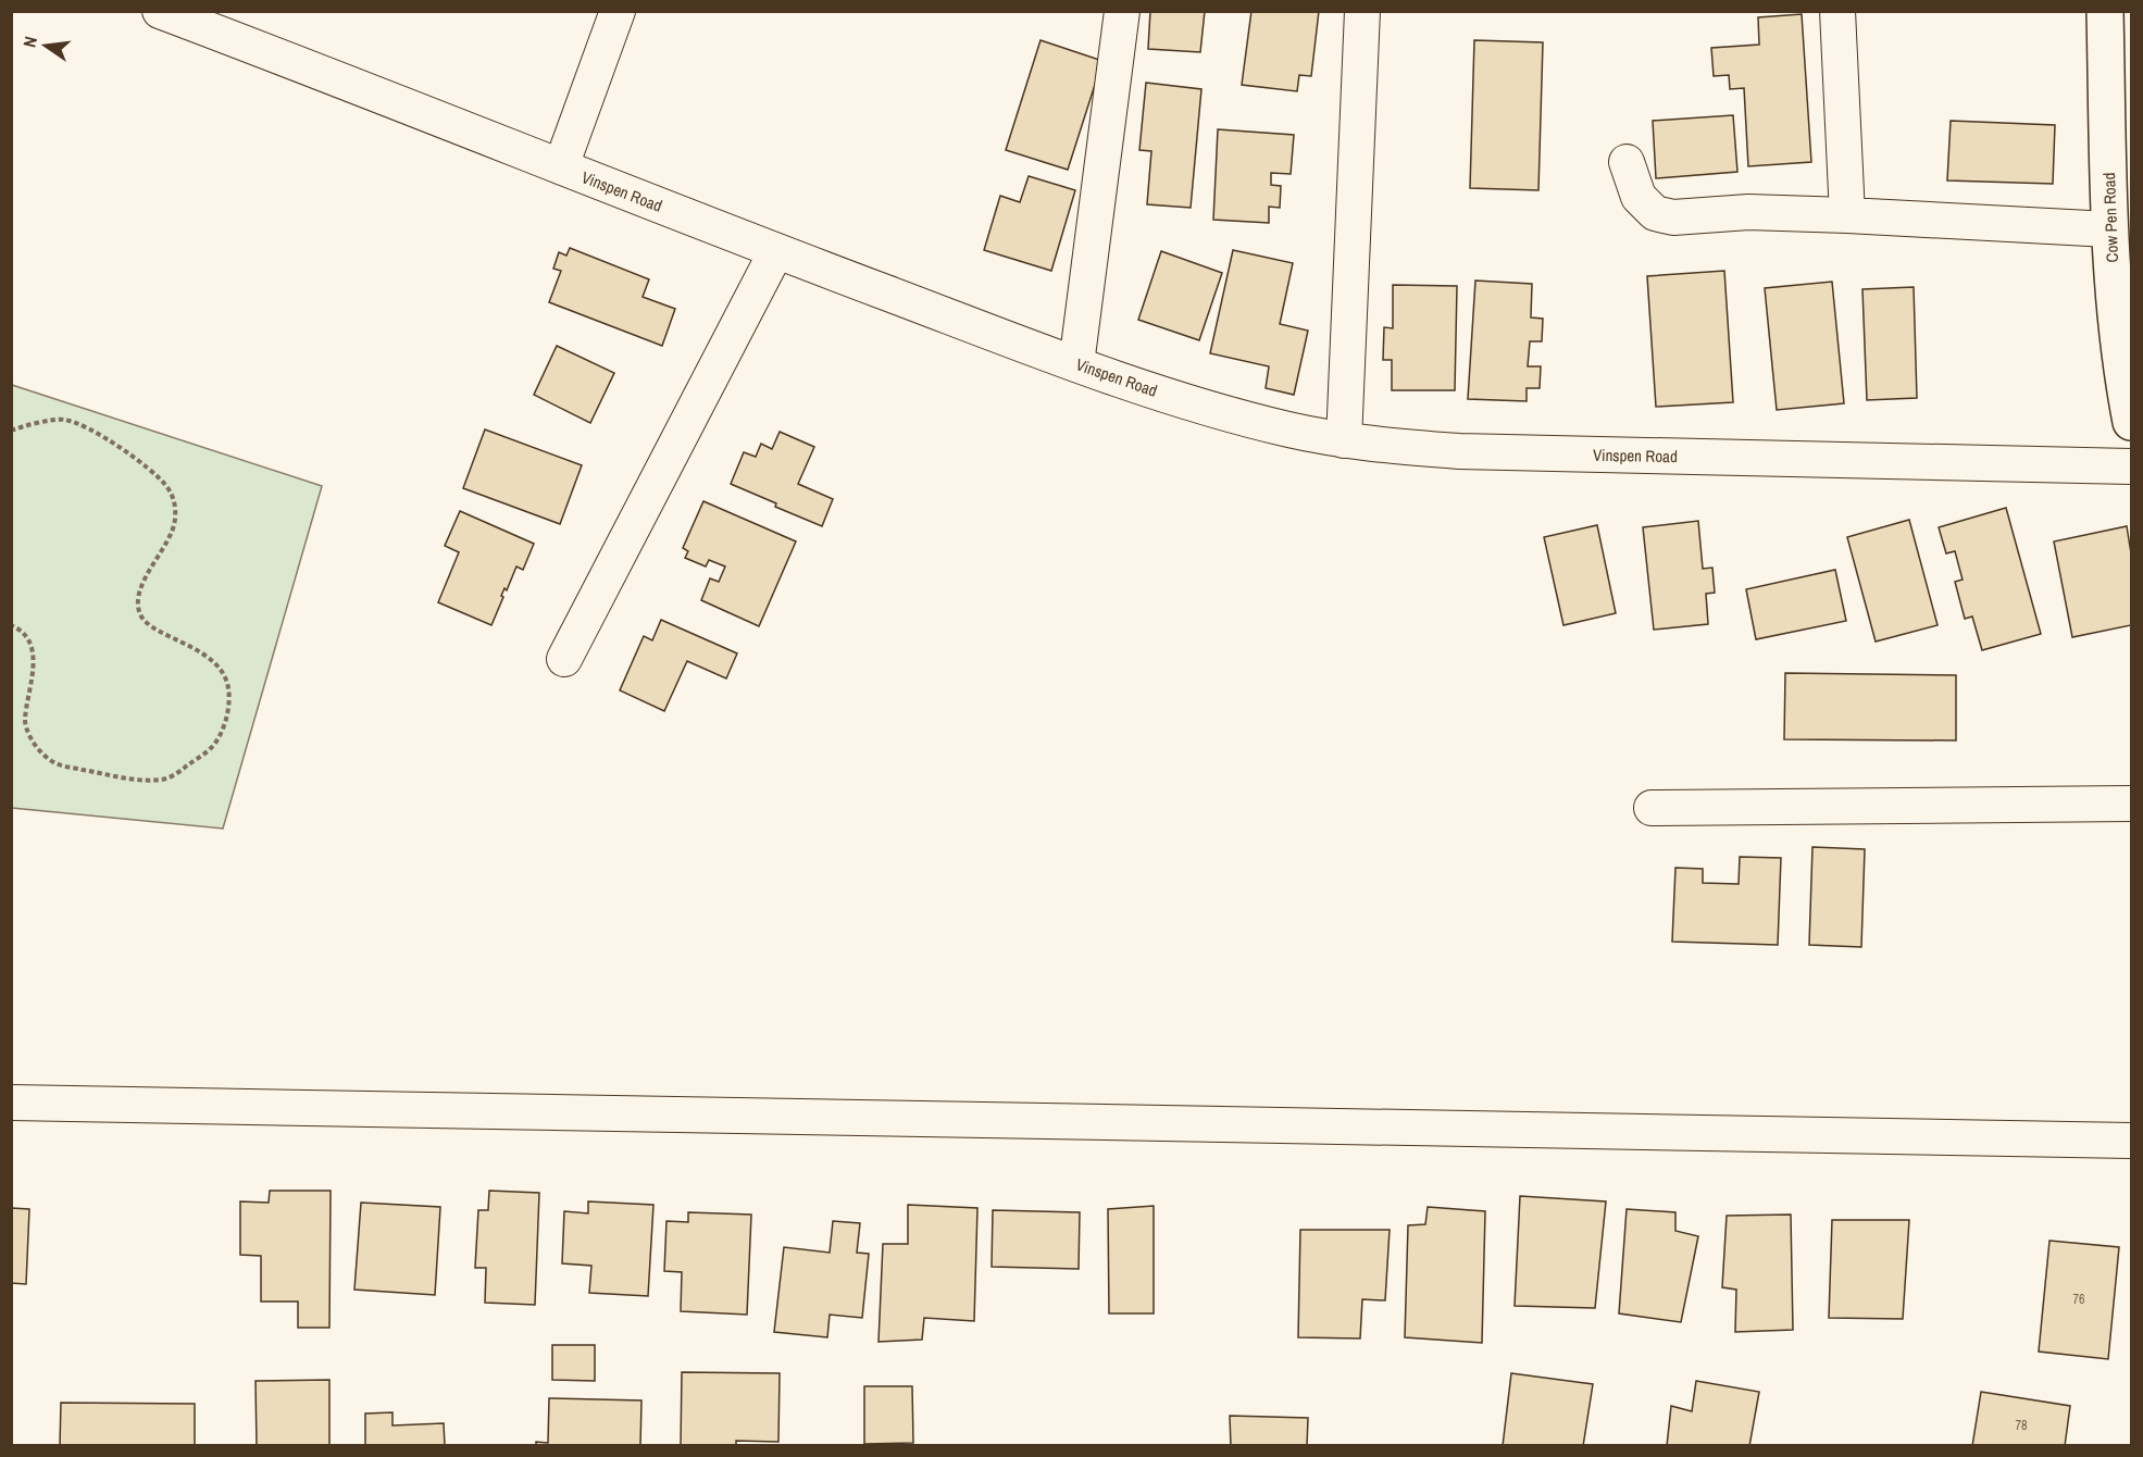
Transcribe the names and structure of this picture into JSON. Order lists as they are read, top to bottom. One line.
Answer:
{"streets":{"main road":["Cow Pen Road"],"street":["Vinspen Road"]},"house_numbers":["76","78"],"north":"left"}
